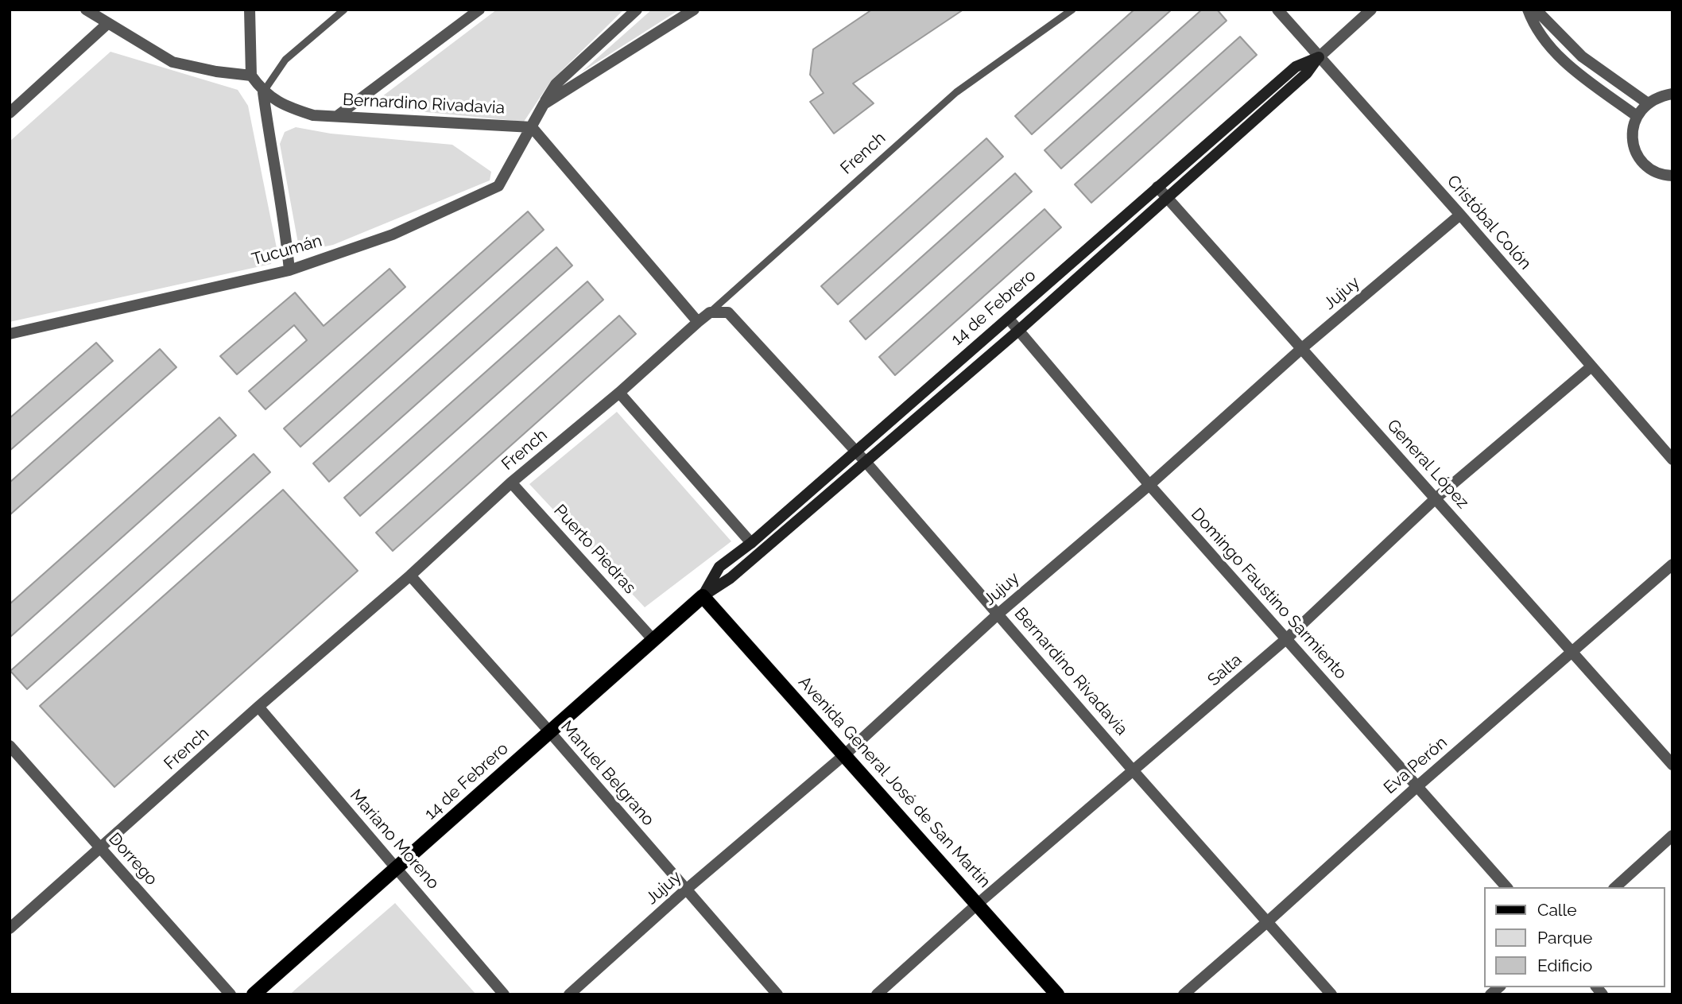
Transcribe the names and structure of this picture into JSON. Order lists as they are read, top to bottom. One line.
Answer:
{"streets":{"main road":["14 de Febrero","Avenida General José de San Martín"],"street":["Bernardino Rivadavia","French","Cristóbal Colón","Tucumán","Jujuy","General López","Puerto Piedras","Domingo Faustino Sarmiento","Salta","Eva Perón","Manuel Belgrano","Mariano Moreno","Dorrego"]},"crossings":[["Bernardino Rivadavia","French"],["Bernardino Rivadavia","Tucumán"],["Bernardino Rivadavia","Jujuy"],["Bernardino Rivadavia","14 de Febrero"],["Bernardino Rivadavia","Salta"],["Bernardino Rivadavia","Eva Perón"],["French","Puerto Piedras"],["French","Manuel Belgrano"],["French","Mariano Moreno"],["French","Dorrego"],["Cristóbal Colón","Jujuy"],["Cristóbal Colón","14 de Febrero"],["Cristóbal Colón","Salta"],["Jujuy","General López"],["Jujuy","Domingo Faustino Sarmiento"],["Jujuy","Manuel Belgrano"],["Jujuy","Avenida General José de San Martín"],["14 de Febrero","General López"],["14 de Febrero","Puerto Piedras"],["14 de Febrero","Domingo Faustino Sarmiento"],["14 de Febrero","Manuel Belgrano"],["14 de Febrero","Avenida General José de San Martín"],["14 de Febrero","Mariano Moreno"],["General López","Salta"],["General López","Eva Perón"],["Domingo Faustino Sarmiento","Salta"],["Domingo Faustino Sarmiento","Eva Perón"],["Salta","Avenida General José de San Martín"]],"legend":["Calle","Parque","Edificio"]}
